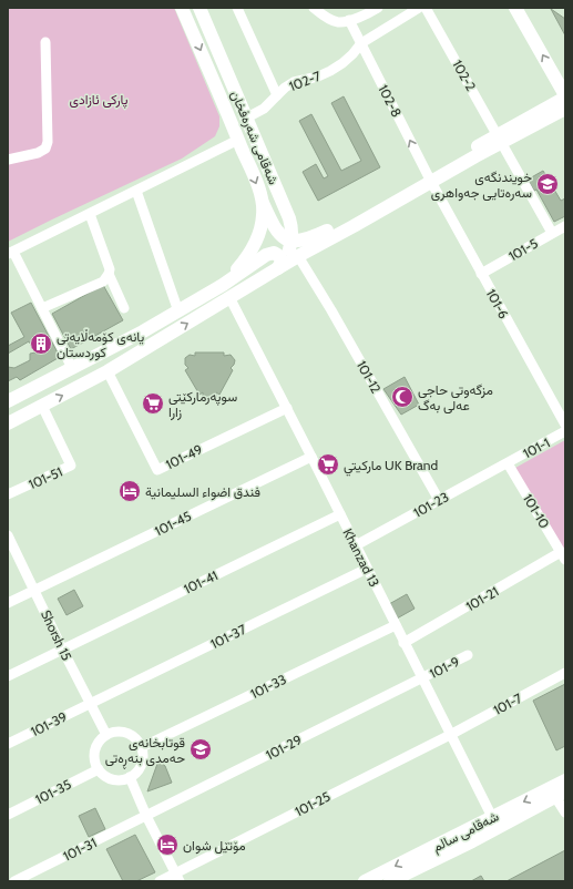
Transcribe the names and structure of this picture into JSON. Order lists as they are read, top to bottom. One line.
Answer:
{"streets":{"main road":["شەقامی شەرەفخان","شەقامی سالم"],"street":["102-2","102-7","102-8","101-5","101-6","101-12","101-1","101-49","101-51","101-23","101-10","101-45","Khanzad 13","101-41","101-21","Shorsh 15","101-37","101-9","101-33","101-7","101-39","101-29","101-35","101-25","101-31"]},"crossings":[["102-2","101-5"],["102-7","102-8"],["102-7","شەقامی شەرەفخان"],["102-8","101-6"],["101-5","101-6"],["101-12","101-23"],["101-1","101-23"],["101-1","101-10"],["101-49","Khanzad 13"],["101-23","101-10"],["101-23","Khanzad 13"],["101-10","101-21"],["101-45","Khanzad 13"],["101-45","Shorsh 15"],["Khanzad 13","101-41"],["Khanzad 13","101-21"],["Khanzad 13","101-37"],["Khanzad 13","101-9"],["Khanzad 13","101-33"],["Khanzad 13","101-7"],["Khanzad 13","101-29"],["Khanzad 13","101-25"],["Khanzad 13","شەقامی سالم"],["101-41","Shorsh 15"],["Shorsh 15","101-37"],["Shorsh 15","101-33"],["Shorsh 15","101-39"],["Shorsh 15","101-35"],["101-37","101-39"],["101-9","101-29"],["101-33","101-35"],["101-7","101-25"],["101-29","101-31"]],"one_way":["102-8"],"parks":["پارکی ئازادی"],"places":{"school or university":["خویندنگەی سەرەتایی جەواهری","قوتابخانەی حەمدی بنەڕەتی"],"building":["یانەی کۆمەڵایەتی کوردستان"],"mosque":["مزگەوتی حاجی عەلی بەگ"],"supermarket":["سوپەرمارکێتی زارا","مارکيتي UK Brand"],"hotel":["فندق اضواء السليمانية","مۆتێل شوان"]}}
